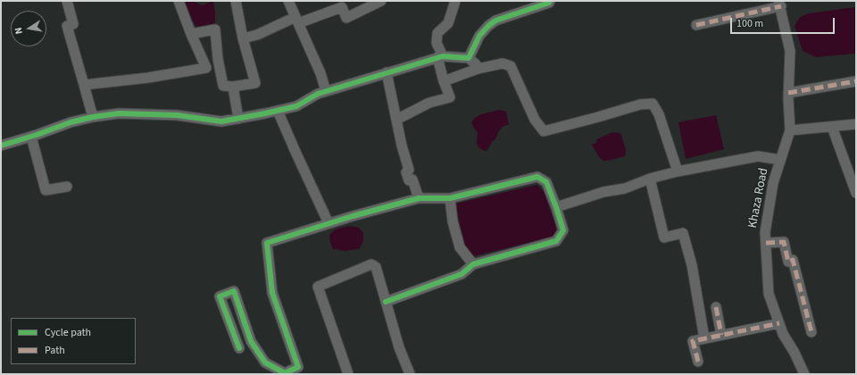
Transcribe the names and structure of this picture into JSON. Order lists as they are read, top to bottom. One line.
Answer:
{"streets":{"street":["Khaza Road"]},"legend":["Cycle path","Path"],"scale_bar":"100 m","north":"left"}
